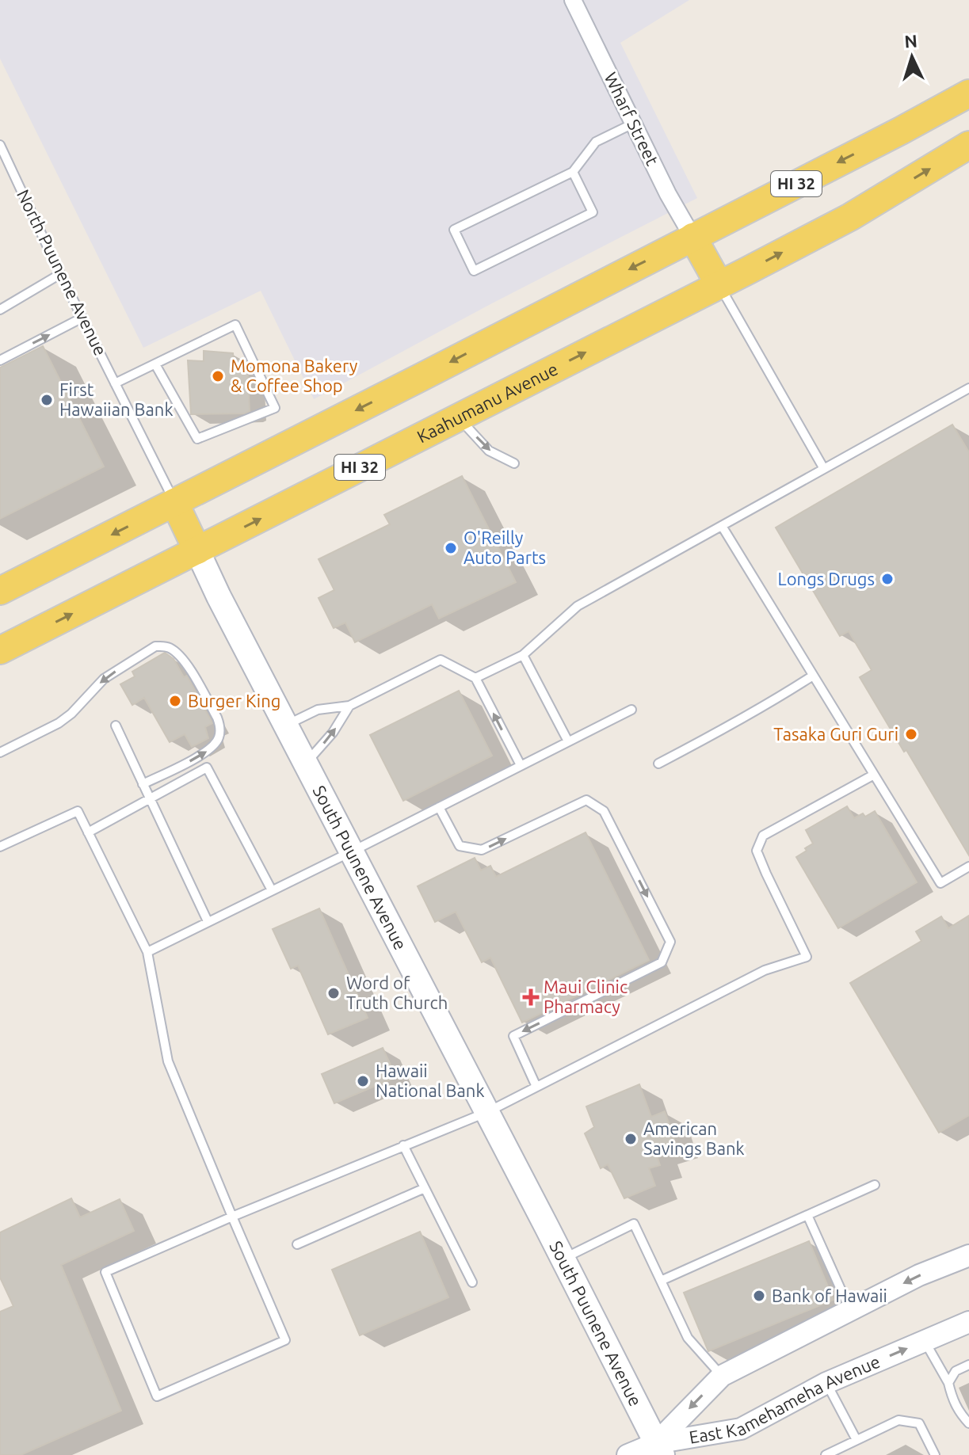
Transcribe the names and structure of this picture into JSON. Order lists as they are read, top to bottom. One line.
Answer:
{"streets":{"main road":["HI 32","Kaahumanu Avenue","South Puunene Avenue"],"street":["Wharf Street","East Kamehameha Avenue"],"lane":["North Puunene Avenue"]},"crossings":[["Wharf Street","HI 32"],["HI 32","North Puunene Avenue"],["Kaahumanu Avenue","South Puunene Avenue"],["South Puunene Avenue","East Kamehameha Avenue"]],"places":{"other":["Momona Bakery & Coffee Shop","First Hawaiian Bank","O'Reilly Auto Parts","Longs Drugs","Burger King","Tasaka Guri Guri","Word of Truth Church","Hawaii National Bank","American Savings Bank","Bank of Hawaii"],"health":["Maui Clinic Pharmacy"]},"north":"top"}
